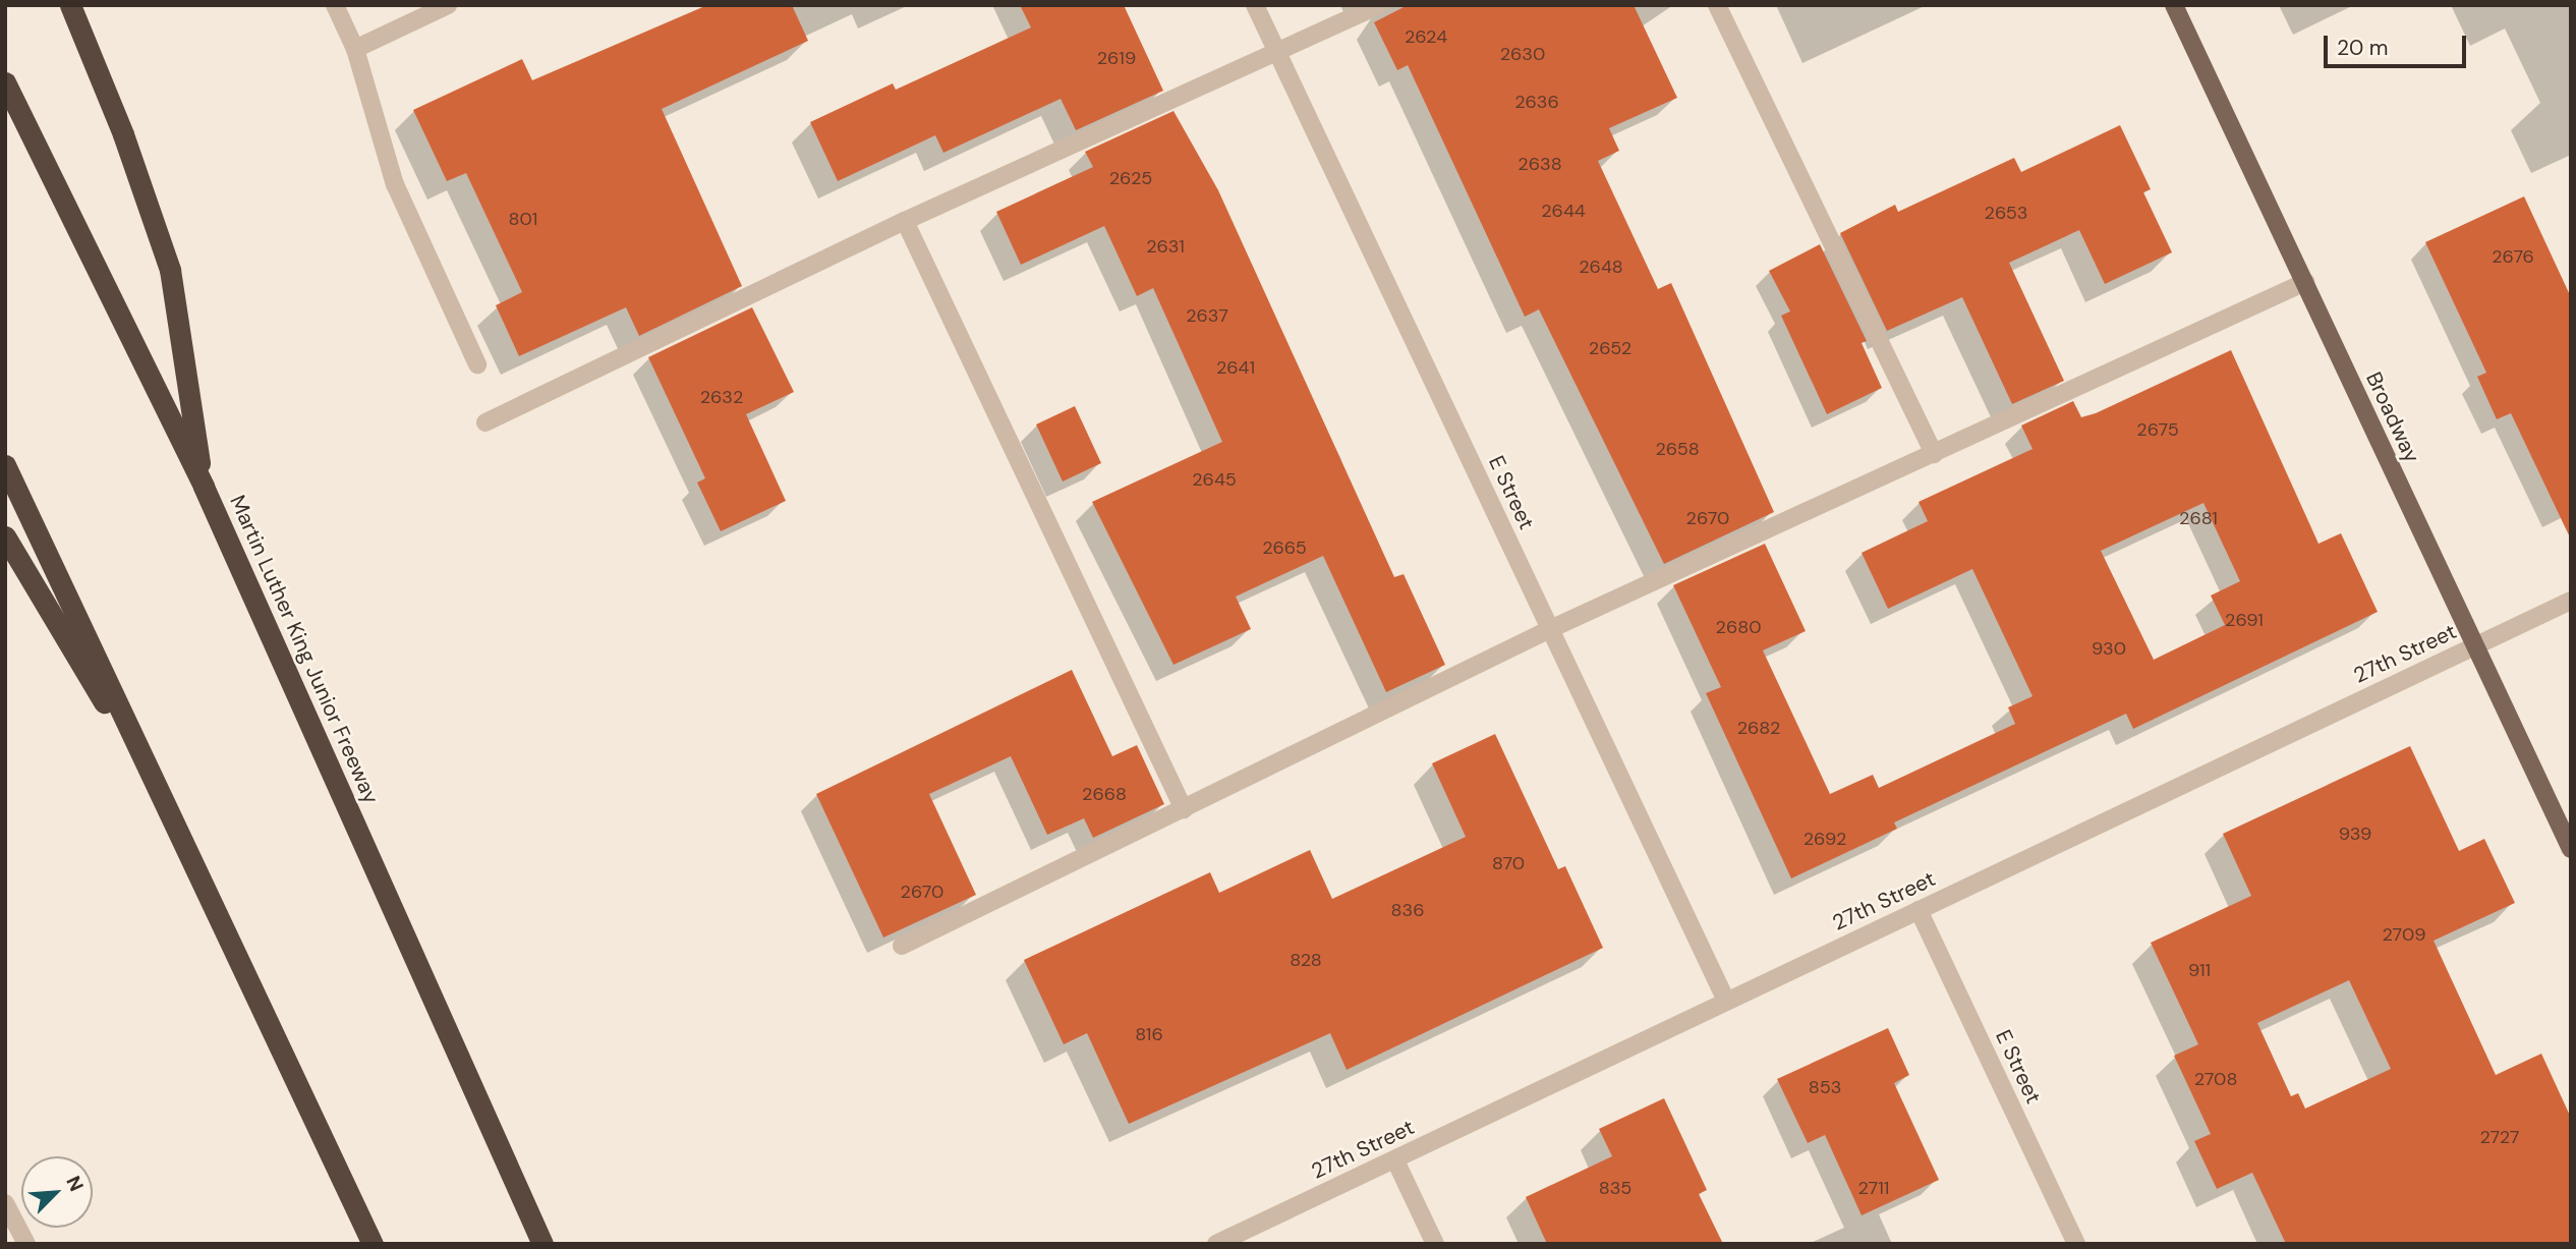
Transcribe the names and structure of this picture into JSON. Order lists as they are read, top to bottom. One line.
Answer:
{"streets":{"highway":["Martin Luther King Junior Freeway"],"main road":["Broadway"],"street":["E Street","27th Street"]},"crossings":[["Broadway","27th Street"],["E Street","27th Street"]],"house_numbers":["2624","2630","2619","2636","2638","2625","2644","2653","801","2631","2676","2648","2637","2652","2641","2632","2675","2658","2645","2670","2681","2665","2691","2680","930","2682","2668","939","2692","870","2670","836","2709","828","911","816","2708","853","2727","835","2711"],"scale_bar":"20 m","north":"top right"}
